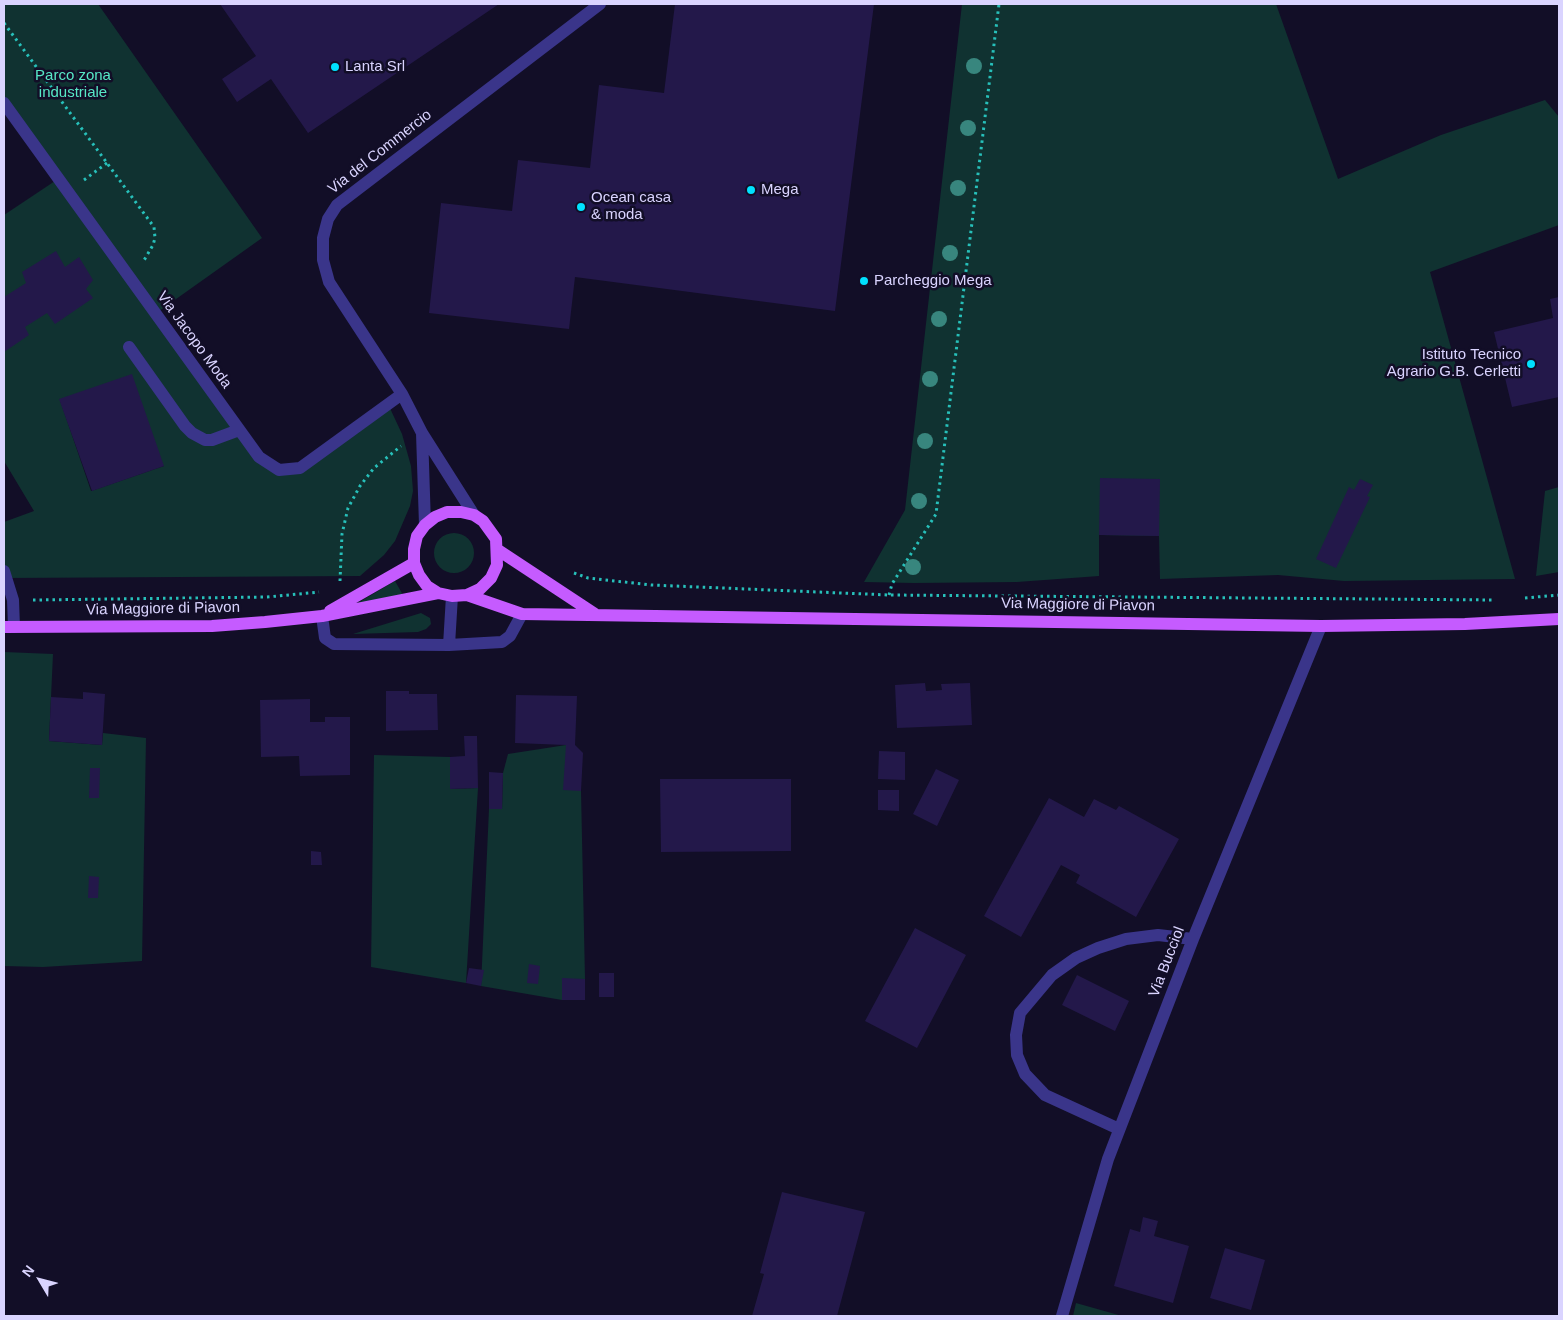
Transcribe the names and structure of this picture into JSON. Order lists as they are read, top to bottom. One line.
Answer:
{"streets":{"main road":["Via Maggiore di Piavon"],"street":["Via del Commercio","Via Jacopo Moda","Via Bucciol"]},"crossings":[["Via del Commercio","Via Jacopo Moda"],["Via del Commercio","Via Maggiore di Piavon"],["Via Maggiore di Piavon","Via Bucciol"]],"parks":["Parco zona industriale"],"places":["Lanta Srl","Mega","Ocean casa & moda","Parcheggio Mega","Istituto Tecnico Agrario G.B. Cerletti"],"north":"top left"}
